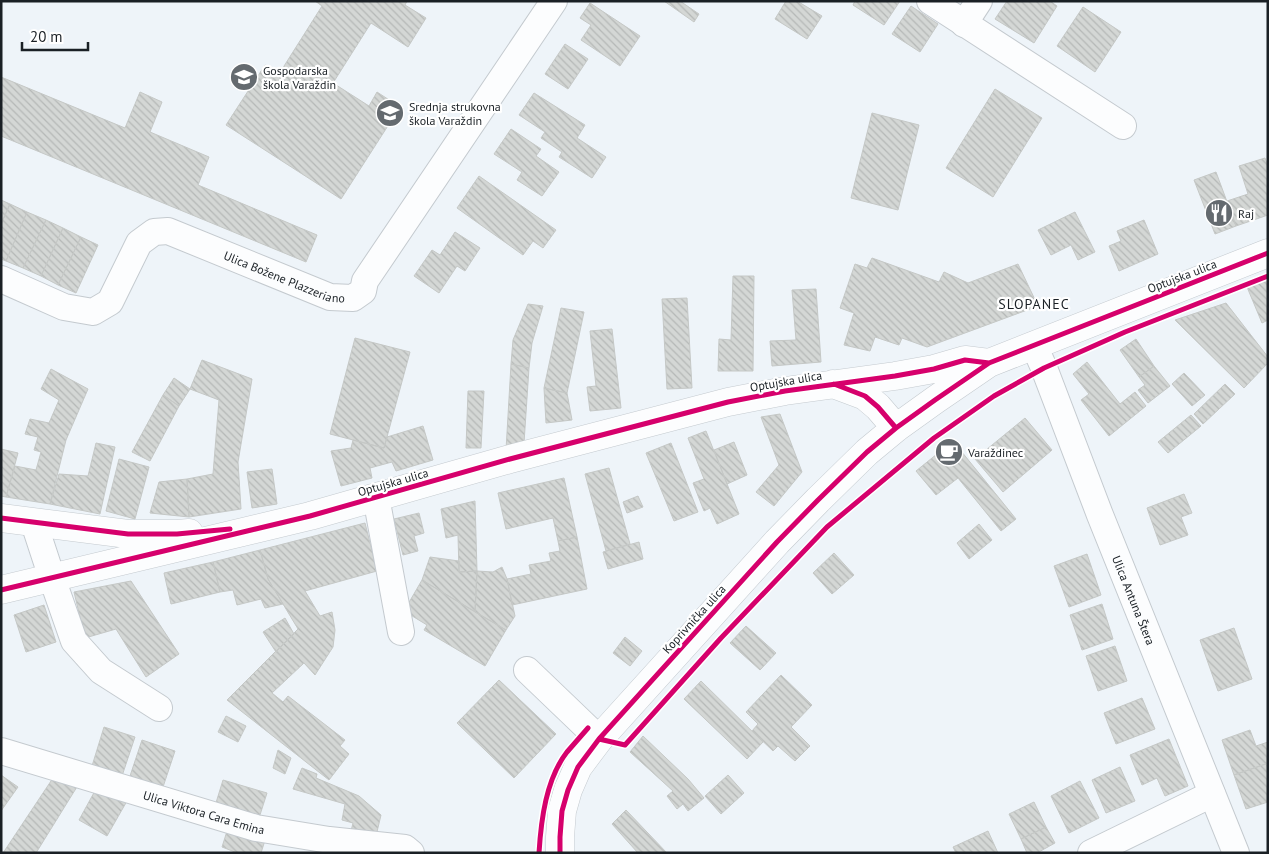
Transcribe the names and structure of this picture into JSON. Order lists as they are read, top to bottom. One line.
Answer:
{"streets":{"main road":["Optujska ulica","Koprivnička ulica"],"street":["Ulica Božene Plazzeriano","Ulica Antuna Štera","Ulica Viktora Cara Emina"]},"crossings":[["Optujska ulica","Ulica Antuna Štera"],["Optujska ulica","Koprivnička ulica"]],"districts":["SLOPANEC"],"places":{"school or university":["Gospodarska škola Varaždin","Srednja strukovna škola Varaždin"],"restaurant":["Raj"],"cafe":["Varaždinec"]},"scale_bar":"20 m"}
